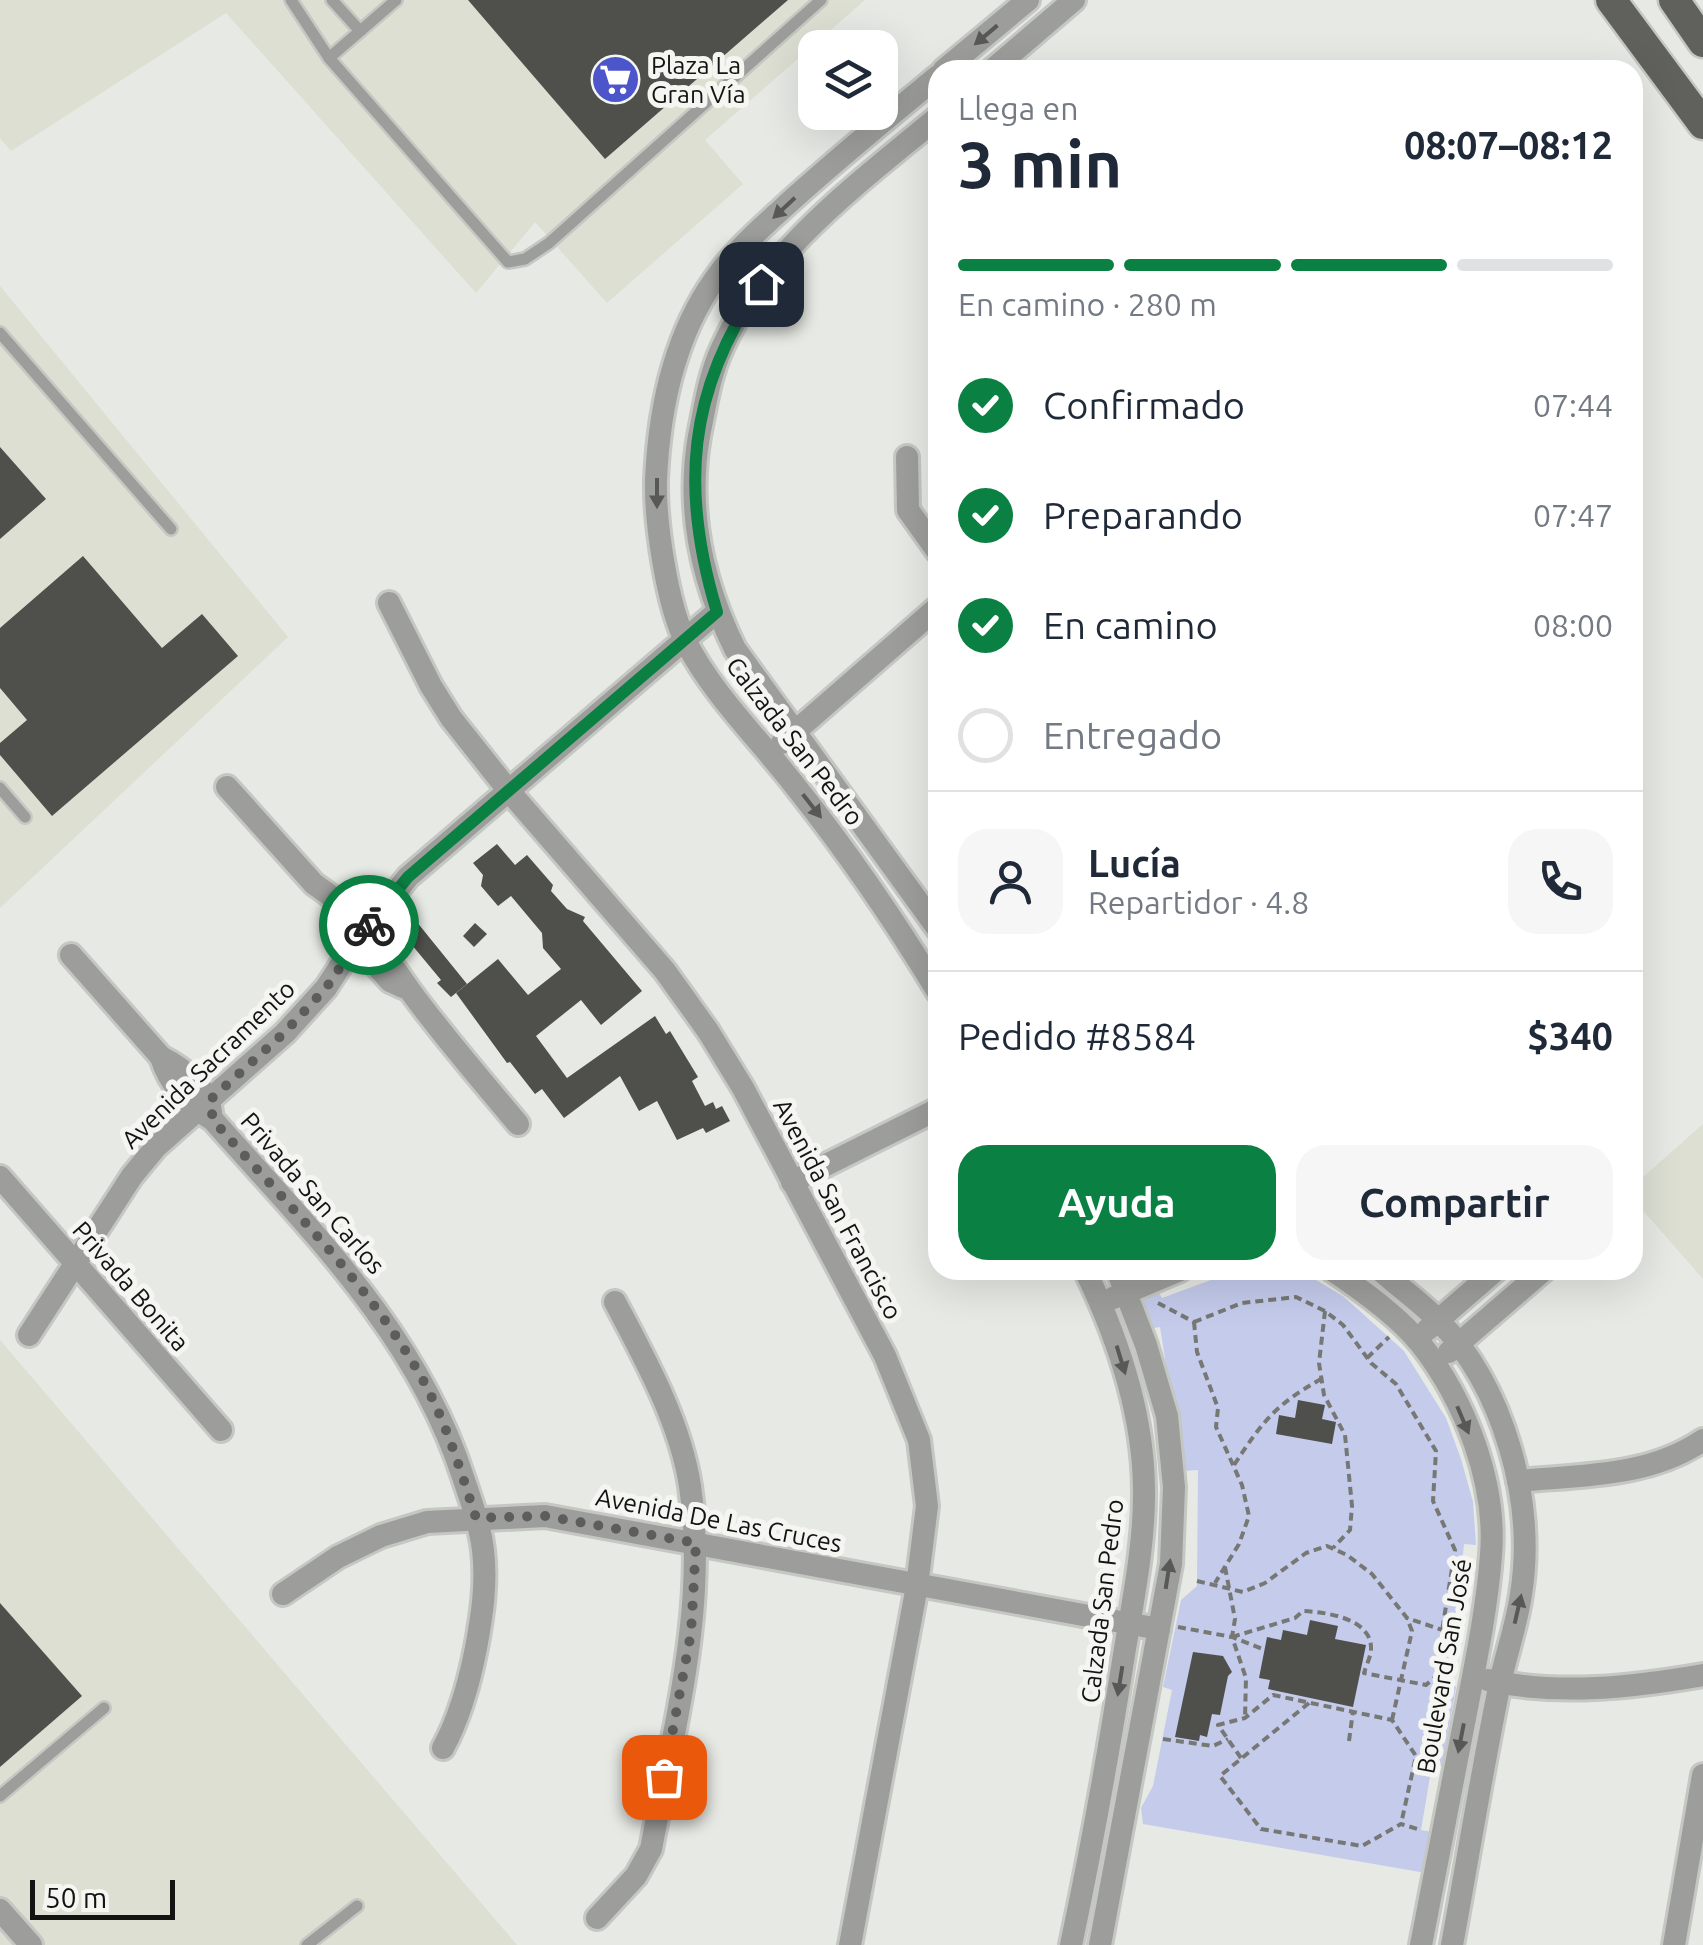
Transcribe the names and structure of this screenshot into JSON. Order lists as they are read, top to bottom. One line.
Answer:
{"streets":{"street":["Calzada San Pedro","Avenida Sacramento","Privada San Carlos","Avenida San Francisco","Privada Bonita","Avenida De Las Cruces","Boulevard San José"]},"crossings":[["Calzada San Pedro","Avenida Sacramento"],["Calzada San Pedro","Avenida De Las Cruces"],["Avenida Sacramento","Privada San Carlos"],["Avenida Sacramento","Avenida San Francisco"],["Avenida Sacramento","Privada Bonita"],["Privada San Carlos","Avenida De Las Cruces"],["Avenida San Francisco","Avenida De Las Cruces"]],"places":{"supermarket":["Plaza La Gran Vía"]},"scale_bar":"50 m","page":{"heading":["3 min","Llega en","08:07–08:12"],"panel":["Lucía","Repartidor · 4.8","Pedido #8584","$340"],"bar":"En camino · 280 m","list":[["Confirmado","07:44"],["Preparando","07:47"],["En camino","08:00"],"Entregado"],"buttons":["Ayuda","Compartir"],"scale":"50 m"}}
